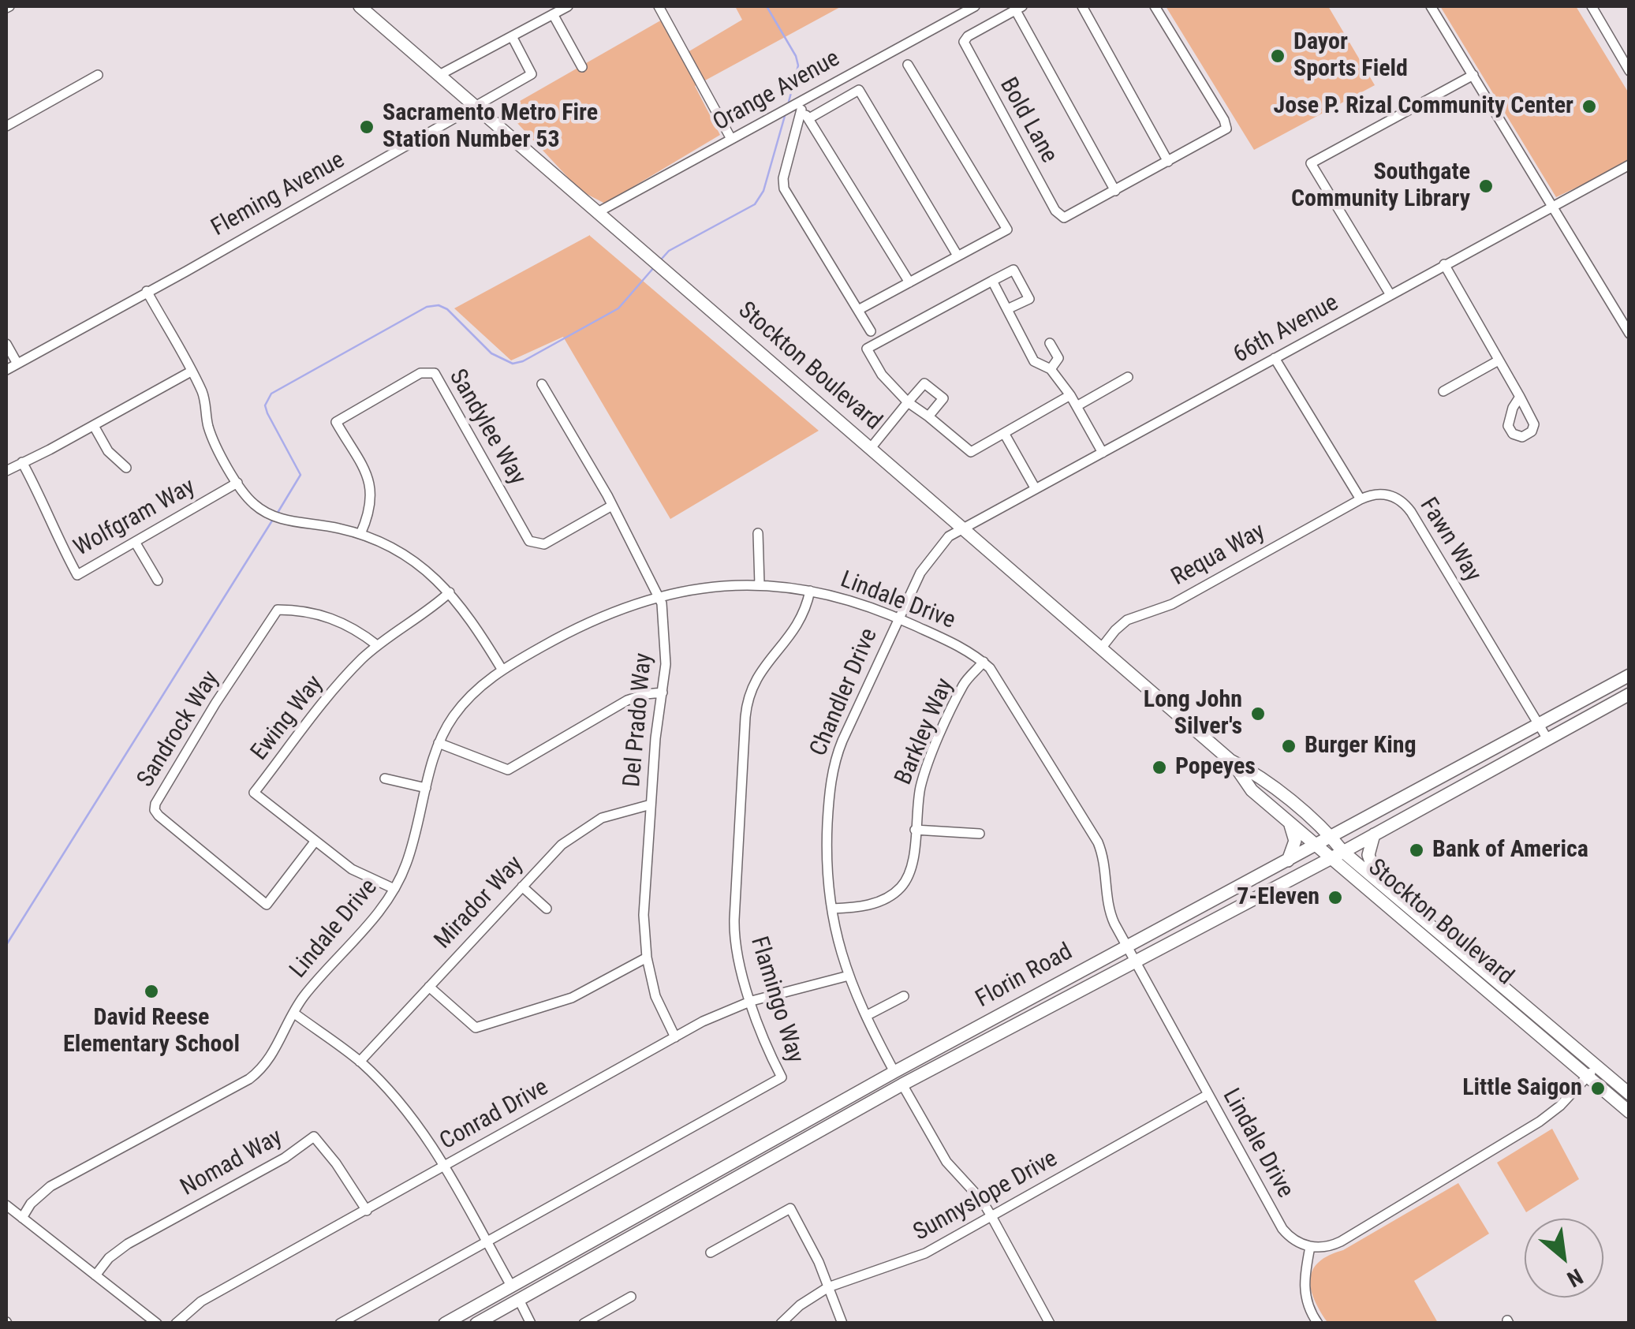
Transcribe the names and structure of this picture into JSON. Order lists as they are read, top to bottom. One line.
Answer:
{"streets":{"main road":["Stockton Boulevard","Florin Road"],"street":["Orange Avenue","Bold Lane","Fleming Avenue","66th Avenue","Sandylee Way","Wolfgram Way","Fawn Way","Requa Way","Lindale Drive","Chandler Drive","Ewing Way","Del Prado Way","Sandrock Way","Barkley Way","Mirador Way","Flamingo Way","Conrad Drive","Nomad Way","Sunnyslope Drive"]},"crossings":[["Orange Avenue","Stockton Boulevard"],["Fleming Avenue","Stockton Boulevard"],["66th Avenue","Stockton Boulevard"],["66th Avenue","Chandler Drive"],["Stockton Boulevard","Requa Way"],["Stockton Boulevard","Chandler Drive"],["Stockton Boulevard","Florin Road"],["Sandylee Way","Del Prado Way"],["Fawn Way","Requa Way"],["Fawn Way","Florin Road"],["Lindale Drive","Chandler Drive"],["Lindale Drive","Ewing Way"],["Lindale Drive","Del Prado Way"],["Lindale Drive","Barkley Way"],["Lindale Drive","Florin Road"],["Lindale Drive","Flamingo Way"],["Lindale Drive","Sunnyslope Drive"],["Chandler Drive","Barkley Way"],["Chandler Drive","Florin Road"],["Chandler Drive","Conrad Drive"],["Ewing Way","Sandrock Way"],["Del Prado Way","Mirador Way"],["Del Prado Way","Conrad Drive"],["Flamingo Way","Conrad Drive"],["Conrad Drive","Nomad Way"]],"places":["Dayor Sports Field","Jose P. Rizal Community Center","Sacramento Metro Fire Station Number 53","Southgate Community Library","Long John Silver's","Burger King","Popeyes","Bank of America","7-Eleven","David Reese Elementary School","Little Saigon"],"north":"bottom right"}
